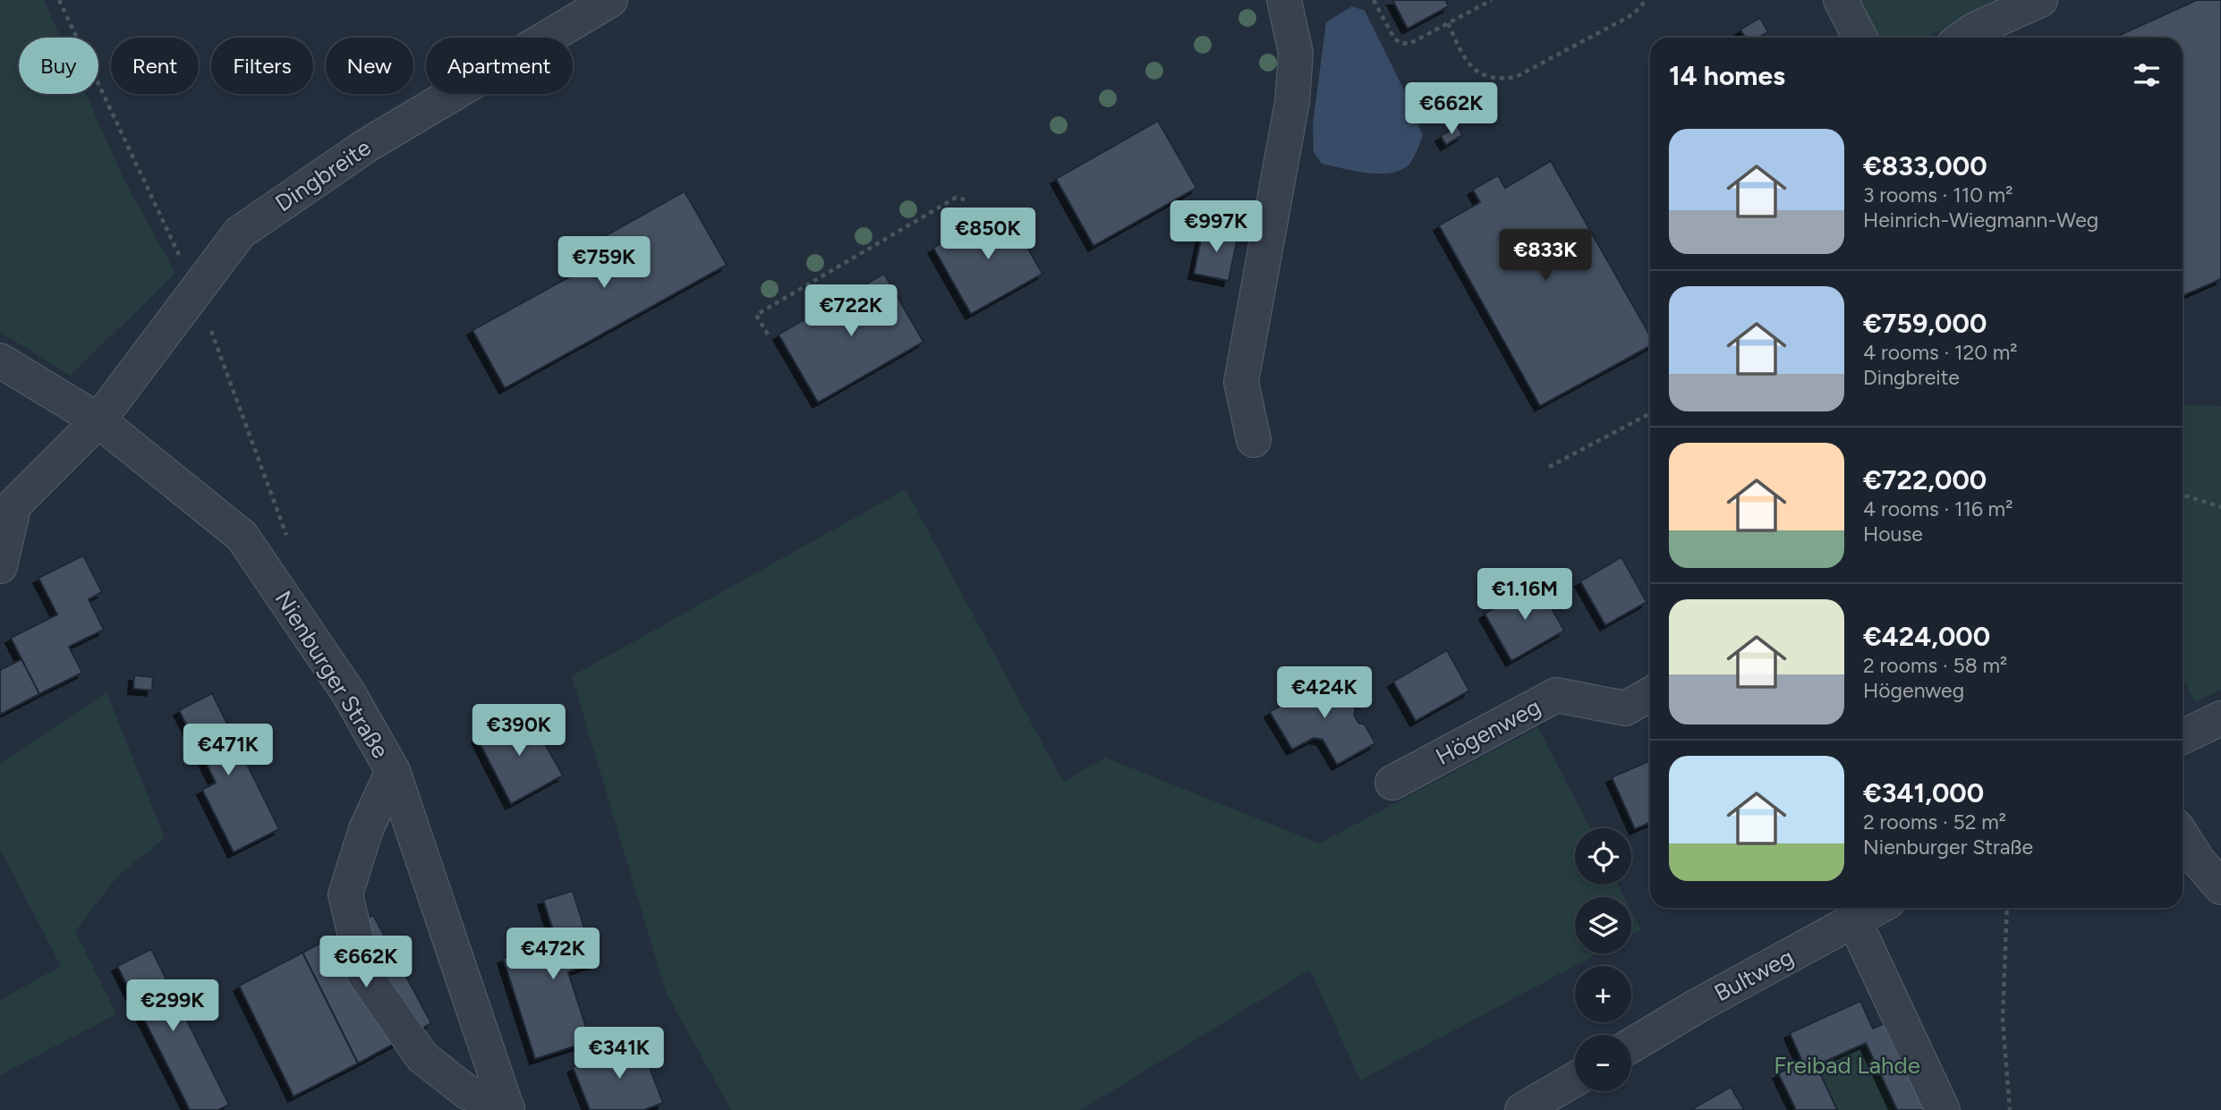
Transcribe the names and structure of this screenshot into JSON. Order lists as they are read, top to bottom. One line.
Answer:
{"streets":{"street":["Dingbreite","Nienburger Straße","Högenweg","Bultweg"]},"crossings":[["Dingbreite","Nienburger Straße"]],"parks":["Freibad Lahde"],"page":{"chip":["Buy","Rent","Filters","New","Apartment"],"heading":"14 homes","price":["€662K","€997K","€850K","€833K","€759K","€722K","€1.16M","€424K","€390K","€471K","€472K","€662K","€299K","€341K"],"list":[{"name":"€833,000","note":"3 rooms · 110 m² · Heinrich-Wiegmann-Weg"},{"name":"€759,000","note":"4 rooms · 120 m² · Dingbreite"},{"name":"€722,000","note":"4 rooms · 116 m² · House"},{"name":"€424,000","note":"2 rooms · 58 m² · Högenweg"},{"name":"€341,000","note":"2 rooms · 52 m² · Nienburger Straße"}],"map_buttons":["+","−"]}}
